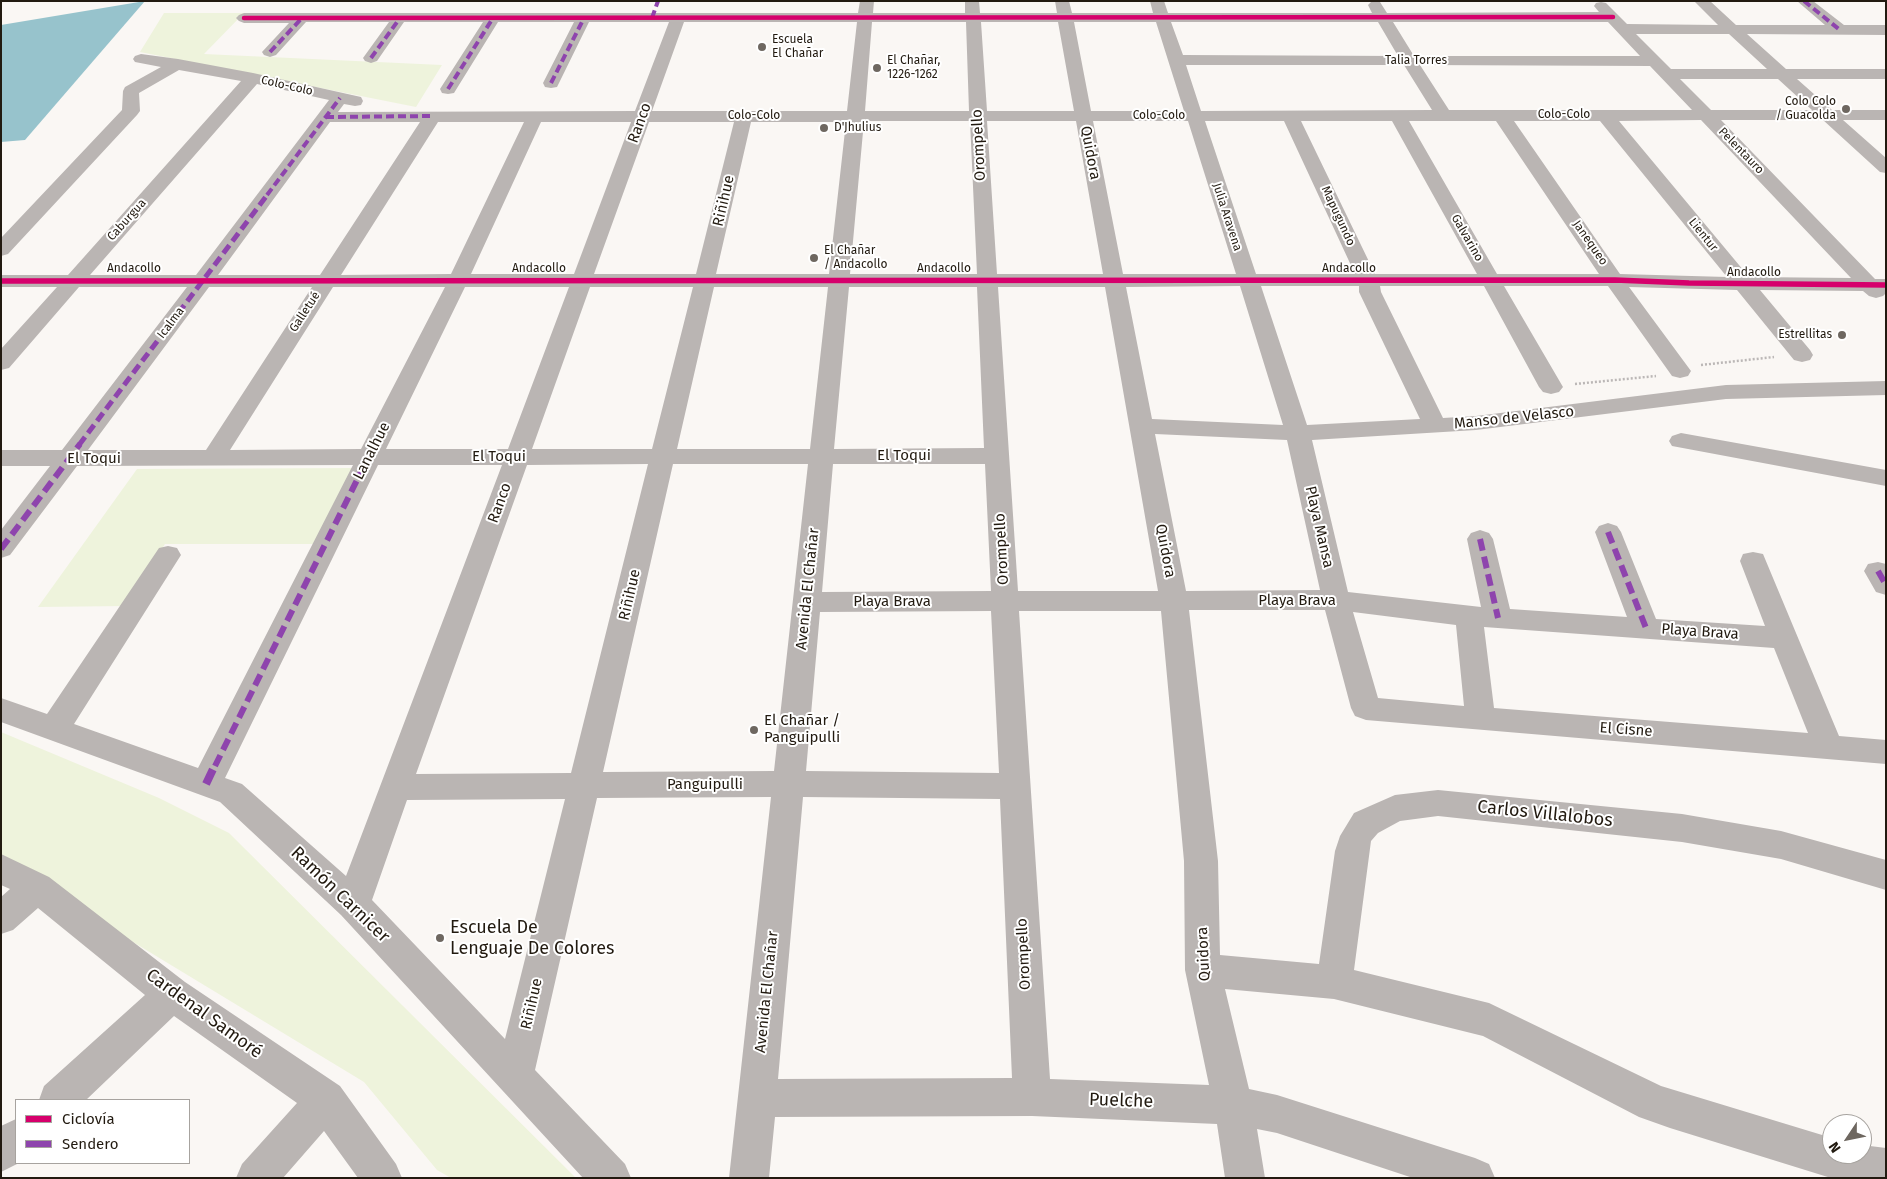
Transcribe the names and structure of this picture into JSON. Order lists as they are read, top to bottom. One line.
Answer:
{"streets":{"street":["Talia Torres","Colo-Colo","Ranco","Orompello","Pelentauro","Quidora","Riñihue","Mapugundo","Julia Aravena","Caburgua","Lientur","Galvarino","Janequeo","Andacollo","Galletué","Icalma","Manso de Velasco","Lanalhue","El Toqui","Playa Mansa","Avenida El Chañar","Playa Brava","El Cisne","Panguipulli","Carlos Villalobos","Ramón Carnicer","Cardenal Samoré","Puelche"]},"crossings":[["Talia Torres","Pelentauro"],["Talia Torres","Julia Aravena"],["Colo-Colo","Ranco"],["Colo-Colo","Orompello"],["Colo-Colo","Pelentauro"],["Colo-Colo","Quidora"],["Colo-Colo","Riñihue"],["Colo-Colo","Mapugundo"],["Colo-Colo","Julia Aravena"],["Colo-Colo","Caburgua"],["Colo-Colo","Lientur"],["Colo-Colo","Galvarino"],["Colo-Colo","Janequeo"],["Colo-Colo","Galletué"],["Colo-Colo","Icalma"],["Colo-Colo","Lanalhue"],["Colo-Colo","Avenida El Chañar"],["Ranco","Andacollo"],["Ranco","El Toqui"],["Ranco","Panguipulli"],["Ranco","Ramón Carnicer"],["Orompello","Andacollo"],["Orompello","El Toqui"],["Orompello","Playa Brava"],["Orompello","Panguipulli"],["Orompello","Puelche"],["Pelentauro","Andacollo"],["Quidora","Andacollo"],["Quidora","Manso de Velasco"],["Quidora","Playa Brava"],["Quidora","Puelche"],["Riñihue","Andacollo"],["Riñihue","El Toqui"],["Riñihue","Panguipulli"],["Riñihue","Ramón Carnicer"],["Mapugundo","Andacollo"],["Mapugundo","Manso de Velasco"],["Julia Aravena","Andacollo"],["Julia Aravena","Manso de Velasco"],["Julia Aravena","Playa Mansa"],["Caburgua","Andacollo"],["Lientur","Andacollo"],["Galvarino","Andacollo"],["Janequeo","Andacollo"],["Andacollo","Galletué"],["Andacollo","Icalma"],["Andacollo","Lanalhue"],["Andacollo","Avenida El Chañar"],["Galletué","El Toqui"],["Icalma","El Toqui"],["Manso de Velasco","Playa Mansa"],["Lanalhue","El Toqui"],["Lanalhue","Ramón Carnicer"],["El Toqui","Avenida El Chañar"],["Playa Mansa","Playa Brava"],["Playa Mansa","El Cisne"],["Avenida El Chañar","Playa Brava"],["Avenida El Chañar","Panguipulli"],["Avenida El Chañar","Puelche"]],"places":["Escuela El Chañar","El Chañar, 1226-1262","Colo Colo / Guacolda","D'Jhulius","El Chañar / Andacollo","Estrellitas","El Chañar / Panguipulli","Escuela De Lenguaje De Colores"],"legend":["Ciclovía","Sendero"],"north":"bottom left"}
